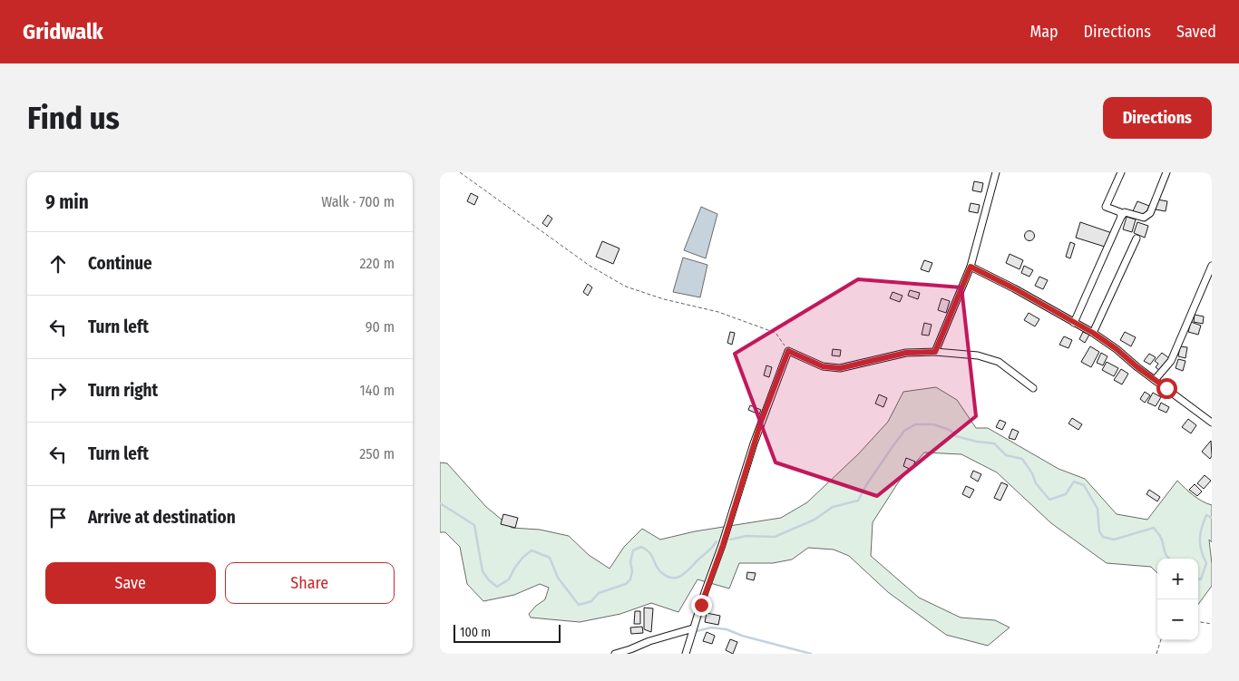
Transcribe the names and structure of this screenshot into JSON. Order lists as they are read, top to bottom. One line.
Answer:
{"scale_bar":"100 m","page":{"header":"Gridwalk","nav":["Map","Directions","Saved"],"buttons":["Directions",["Save","Share"]],"title":"Find us","heading":["9 min","Walk · 700 m"],"list":[["Continue","220 m"],["Turn left","90 m"],["Turn right","140 m"],["Turn left","250 m"],"Arrive at destination"],"map_buttons":["+","−"],"scale":"100 m"}}
